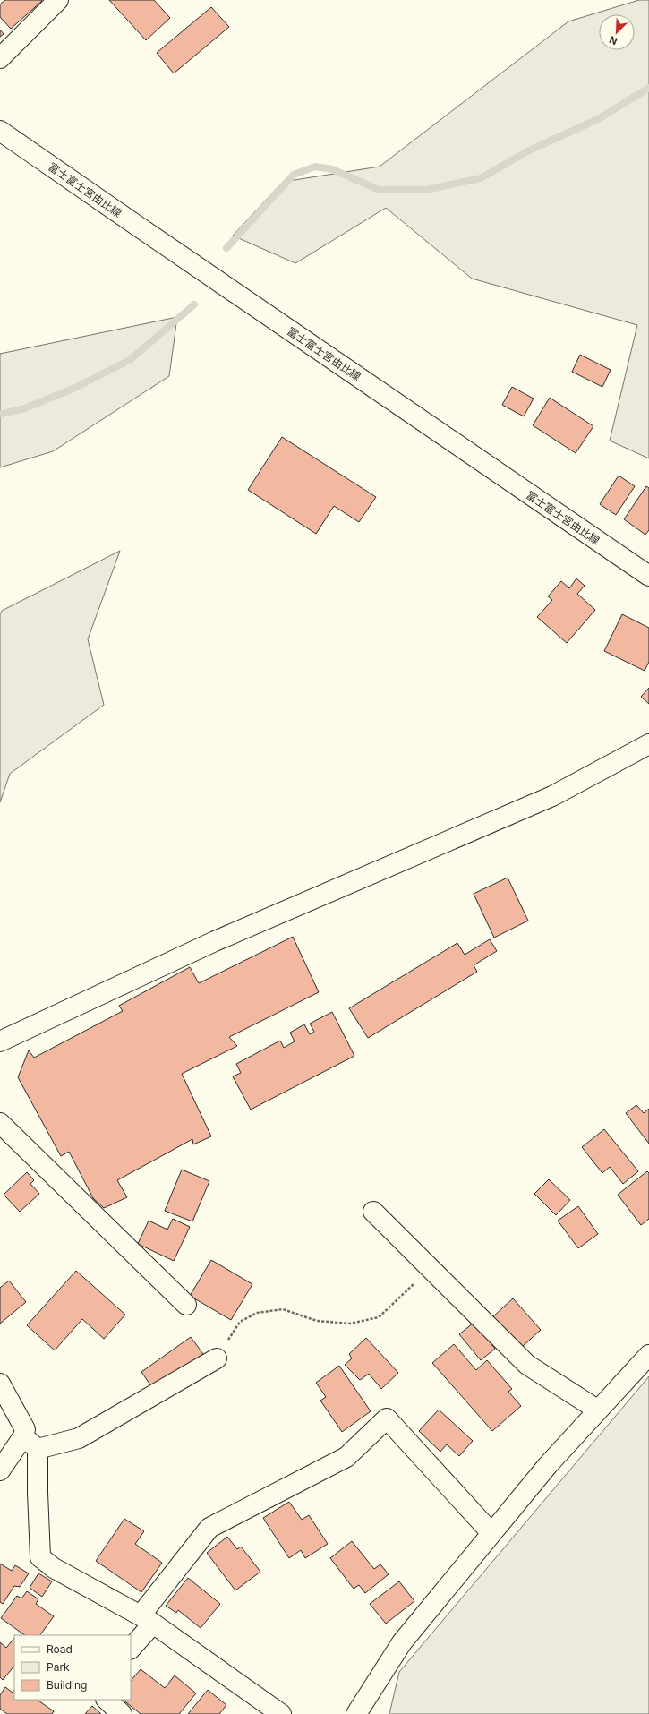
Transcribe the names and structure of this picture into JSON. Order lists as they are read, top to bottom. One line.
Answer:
{"streets":{"street":["富士富士宮由比線"]},"legend":["Road","Park","Building"],"north":"bottom left"}
